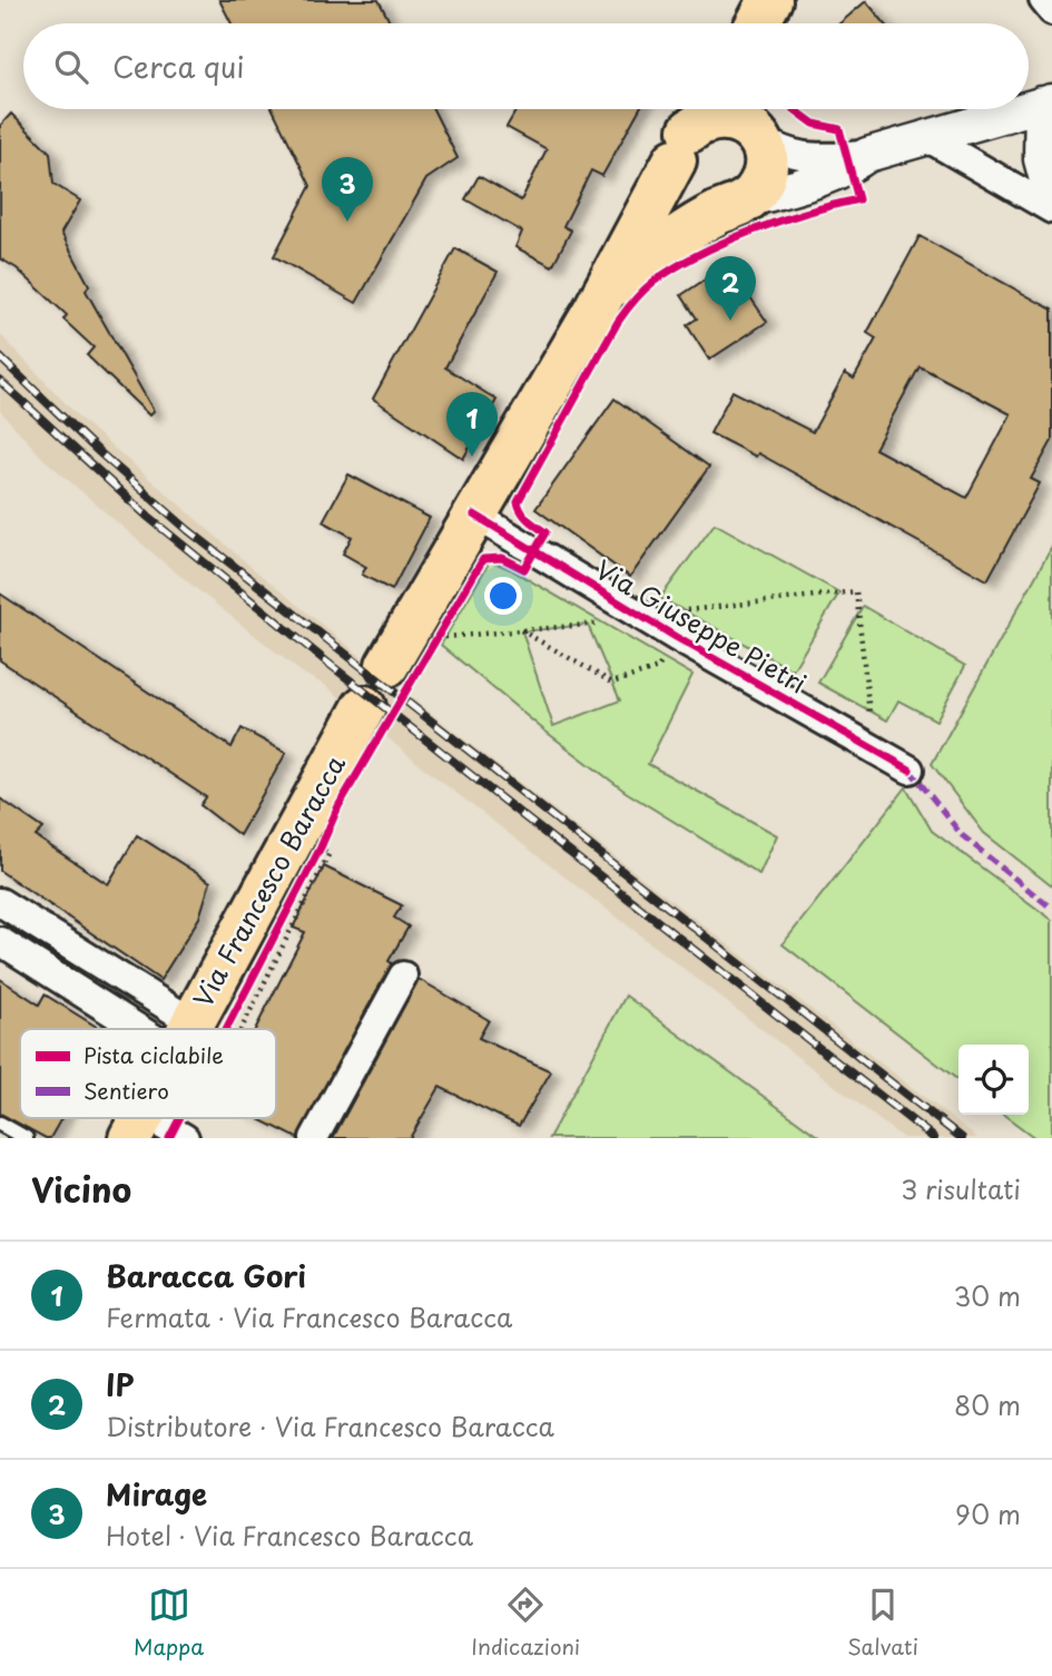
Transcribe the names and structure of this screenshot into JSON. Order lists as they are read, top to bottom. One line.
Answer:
{"streets":{"main road":["Via Francesco Baracca"],"street":["Via Giuseppe Pietri"]},"legend":["Pista ciclabile","Sentiero"],"page":{"search":"Cerca qui","pins":["3","2","1"],"heading":["Vicino","3 risultati"],"list":[{"mark":"1","name":"Baracca Gori","note":"Fermata · Via Francesco Baracca","value":"30 m"},{"mark":"2","name":"IP","note":"Distributore · Via Francesco Baracca","value":"80 m"},{"mark":"3","name":"Mirage","note":"Hotel · Via Francesco Baracca","value":"90 m"}],"nav":["Mappa","Indicazioni","Salvati"]}}
